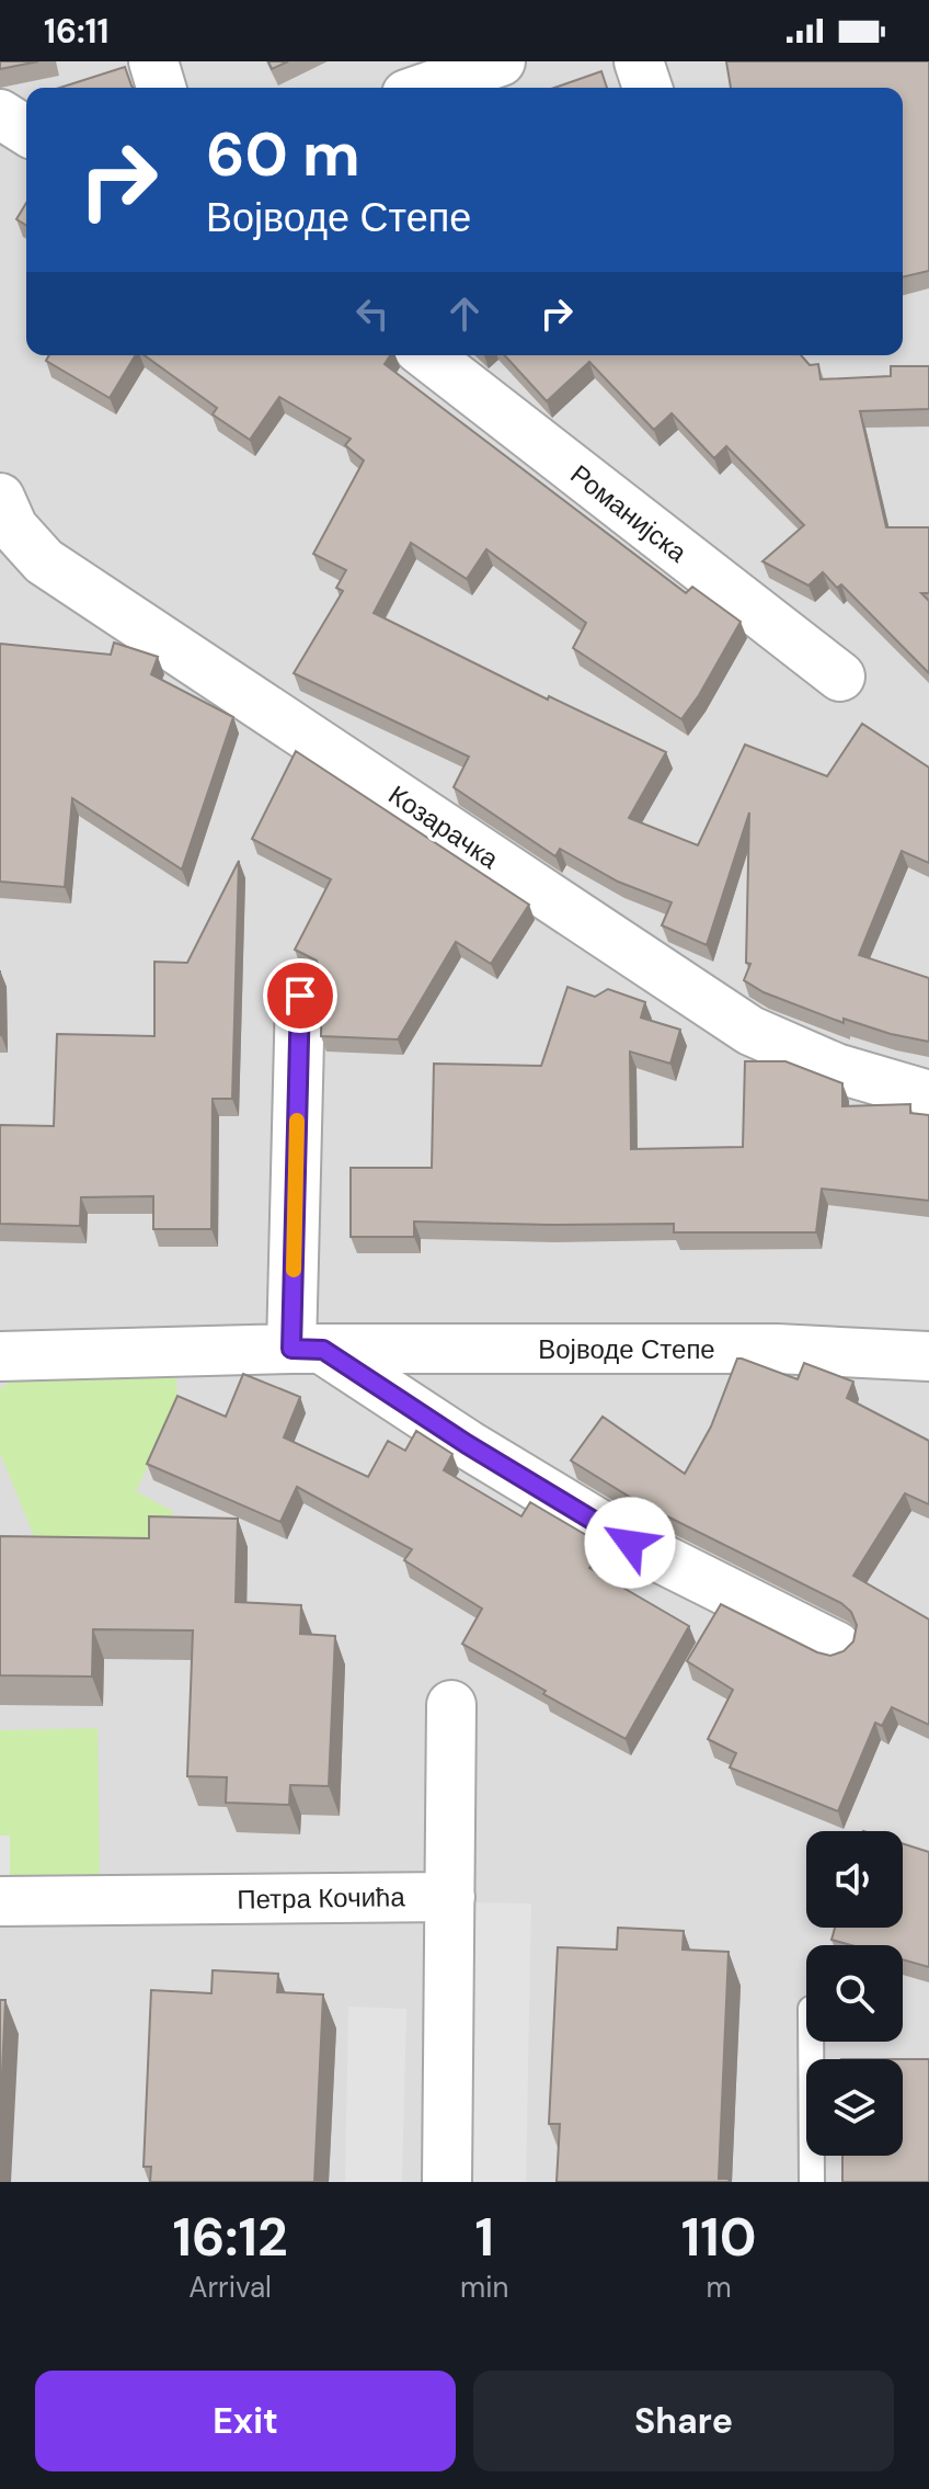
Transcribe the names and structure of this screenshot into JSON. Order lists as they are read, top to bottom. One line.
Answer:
{"streets":{"street":["Романијска","Козарачка","Војводе Степе","Петра Кочића"]},"page":{"status":"16:11","turn":["60 m","Војводе Степе"],"eta":["16:12","Arrival","1","min","110","m"],"buttons":["Exit","Share"]}}
